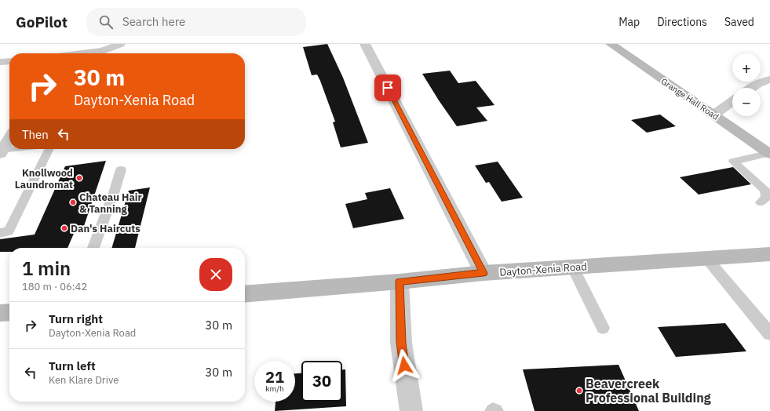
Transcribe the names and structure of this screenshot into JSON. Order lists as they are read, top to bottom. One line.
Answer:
{"streets":{"main road":["Grange Hall Road","Dayton-Xenia Road"]},"places":["Knollwood Laundromat","Chateau Hair & Tanning","Dan's Haircuts","Beavercreek Professional Building"],"page":{"header":"GoPilot","search":"Search here","nav":["Map","Directions","Saved"],"map_buttons":["+","−"],"turn":["30 m","Dayton-Xenia Road"],"then":"Then","heading":["1 min","180 m · 06:42"],"list":[{"name":"Turn right","note":"Dayton-Xenia Road","value":"30 m"},{"name":"Turn left","note":"Ken Klare Drive","value":"30 m"}],"speed":"21 km/h","limit":"30"}}
